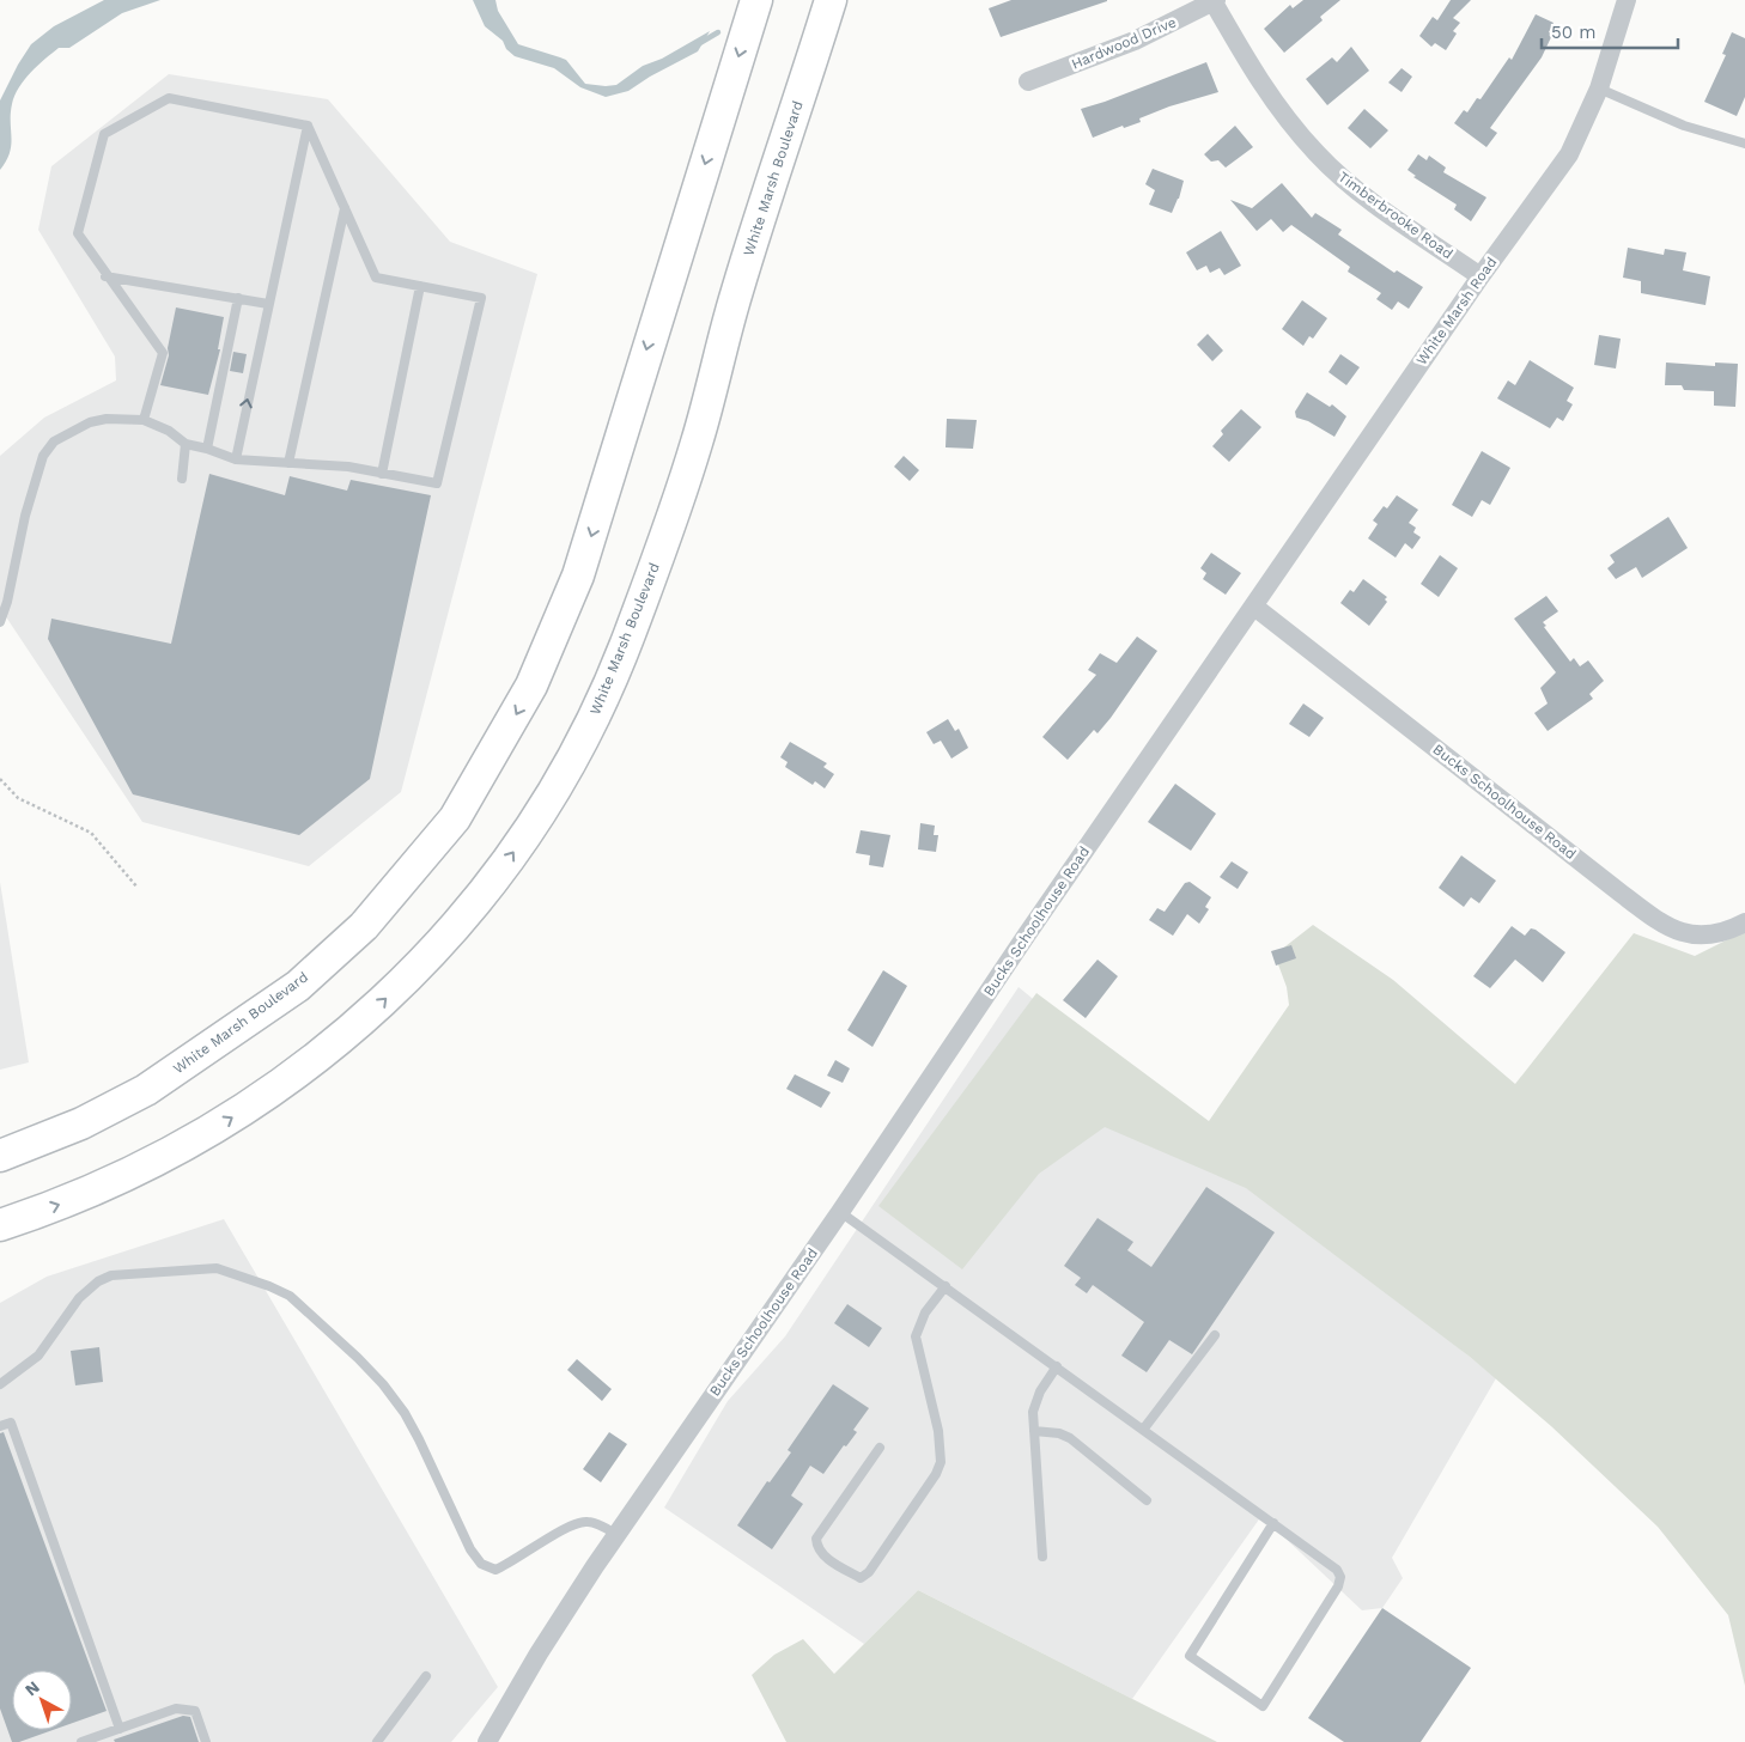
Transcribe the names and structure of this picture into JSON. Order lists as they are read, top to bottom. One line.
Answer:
{"streets":{"highway":["White Marsh Boulevard"],"street":["Hardwood Drive","Timberbrooke Road","White Marsh Road","Bucks Schoolhouse Road"]},"crossings":[["Hardwood Drive","Timberbrooke Road"],["Timberbrooke Road","White Marsh Road"],["White Marsh Road","Bucks Schoolhouse Road"]],"scale_bar":"50 m","north":"top left"}
